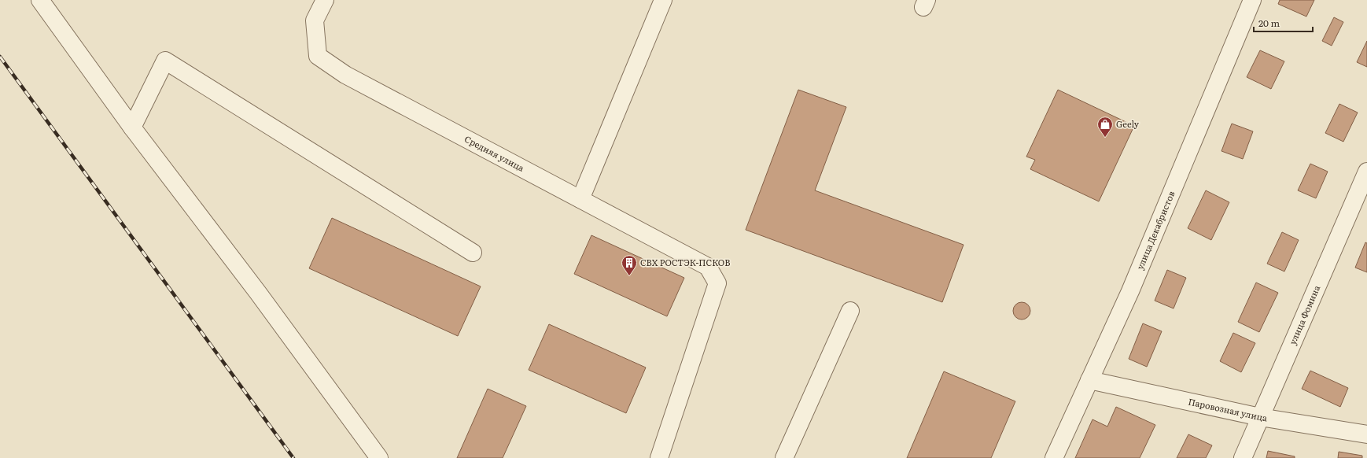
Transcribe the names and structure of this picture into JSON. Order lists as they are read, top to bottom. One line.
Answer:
{"streets":{"street":["Средняя улица","улица Декабристов","улица Фомина","Паровозная улица"]},"crossings":[["улица Декабристов","Паровозная улица"],["улица Фомина","Паровозная улица"]],"places":{"shop":["Geely"],"building":["СВХ РОСТЭК-ПСКОВ"]},"scale_bar":"20 m"}
